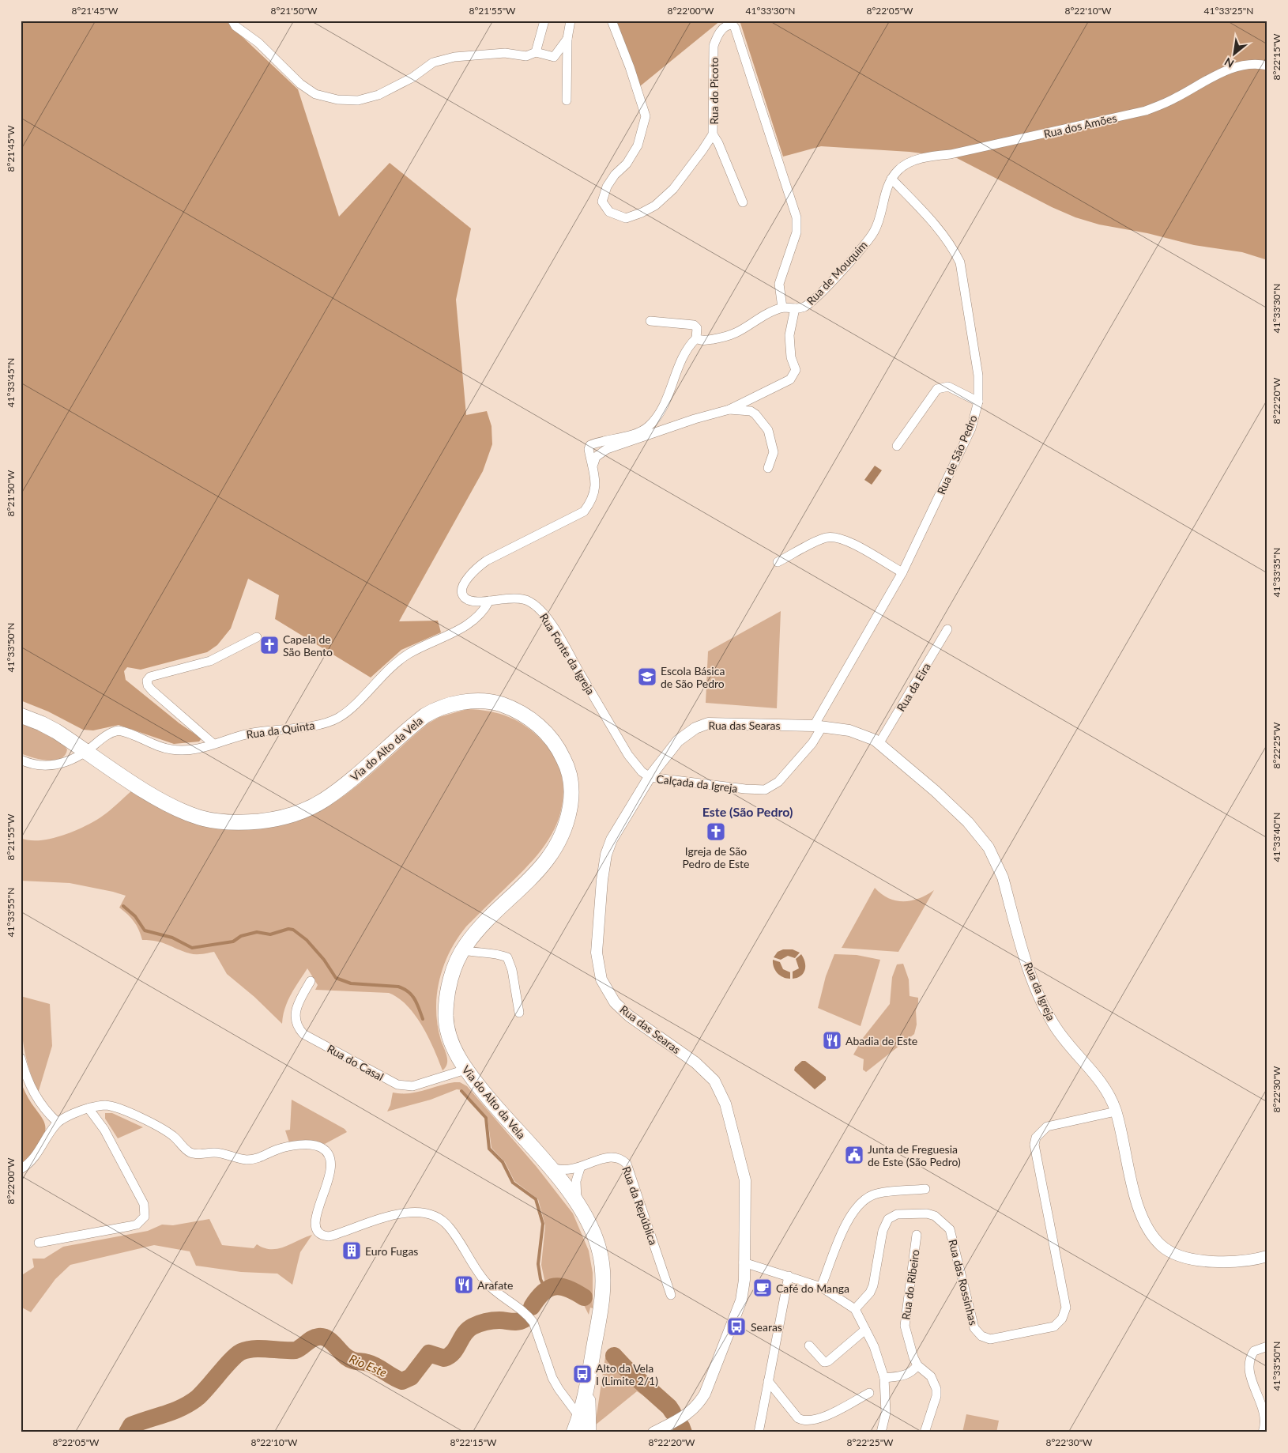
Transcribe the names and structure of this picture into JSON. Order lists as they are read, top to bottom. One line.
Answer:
{"streets":{"main road":["Via do Alto da Vela"],"street":["Rua do Picoto","Rua dos Amões","Rua de Mouquim","Rua de São Pedro","Rua Fonte da Igreja","Rua da Eira","Rua das Searas","Rua da Quinta","Calçada da Igreja","Rua da Igreja","Rua do Casal","Rua da República","Rua das Rossinhas","Rua do Ribeiro"]},"crossings":[["Rua dos Amões","Rua de Mouquim"],["Rua dos Amões","Rua de São Pedro"],["Rua de Mouquim","Rua de São Pedro"],["Rua de Mouquim","Rua Fonte da Igreja"],["Rua de São Pedro","Rua das Searas"],["Rua de São Pedro","Calçada da Igreja"],["Rua de São Pedro","Rua da Igreja"],["Rua Fonte da Igreja","Rua das Searas"],["Rua Fonte da Igreja","Rua da Quinta"],["Rua Fonte da Igreja","Calçada da Igreja"],["Rua da Eira","Rua da Igreja"],["Rua das Searas","Calçada da Igreja"],["Rua das Searas","Rua da Igreja"],["Rua da Quinta","Via do Alto da Vela"],["Via do Alto da Vela","Rua do Casal"],["Via do Alto da Vela","Rua da República"],["Calçada da Igreja","Rua da Igreja"],["Rua da Igreja","Rua das Rossinhas"]],"districts":["Este (São Pedro)"],"water":["Rio Este"],"places":{"church":["Capela de São Bento","Igreja de São Pedro de Este"],"school or university":["Escola Básica de São Pedro"],"restaurant":["Abadia de Este","Arafate"],"public building":["Junta de Freguesia de Este (São Pedro)"],"building":["Euro Fugas"],"cafe":["Café do Manga"],"bus stop":["Searas","Alto da Vela I (Limite 2/1)"]},"north":"bottom left","coordinates":["8°21'45\"W","8°21'50\"W","8°21'55\"W","8°22'00\"W","41°33'30\"N","8°22'05\"W","8°22'10\"W","41°33'25\"N","8°22'15\"W","41°33'45\"N","8°22'20\"W","41°33'35\"N","41°33'50\"N","8°22'25\"W","41°33'40\"N","41°33'55\"N","8°22'30\"W"]}
